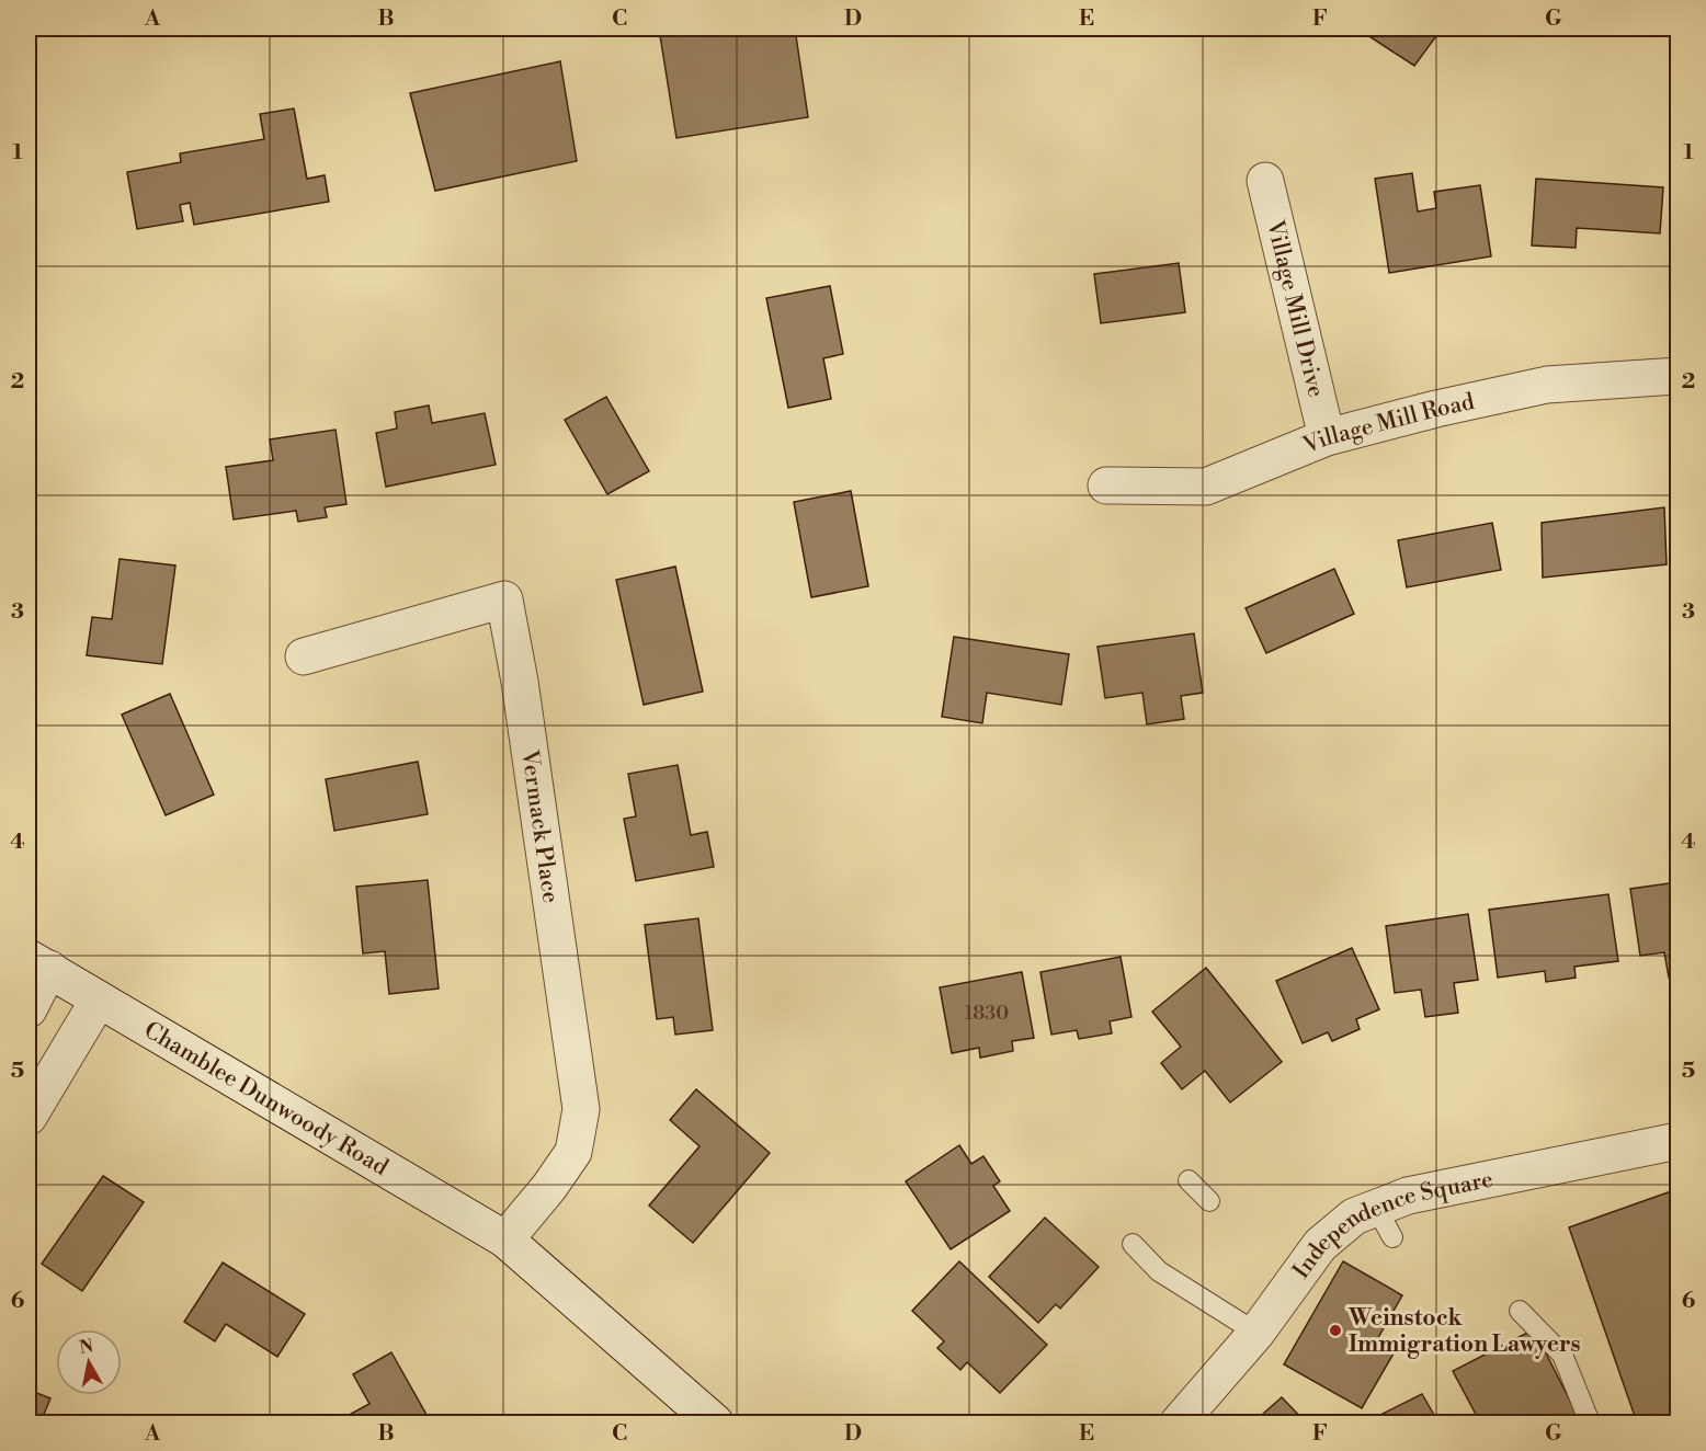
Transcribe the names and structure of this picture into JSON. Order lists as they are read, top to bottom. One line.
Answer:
{"streets":{"street":["Village Mill Drive","Village Mill Road","Vermack Place","Chamblee Dunwoody Road","Independence Square"]},"crossings":[["Village Mill Drive","Village Mill Road"],["Vermack Place","Chamblee Dunwoody Road"]],"places":["Weinstock Immigration Lawyers"],"house_numbers":["1830"],"north":"top","grid":{"columns":["A","B","C","D","E","F","G"],"rows":["1","2","3","4","5","6"]}}
